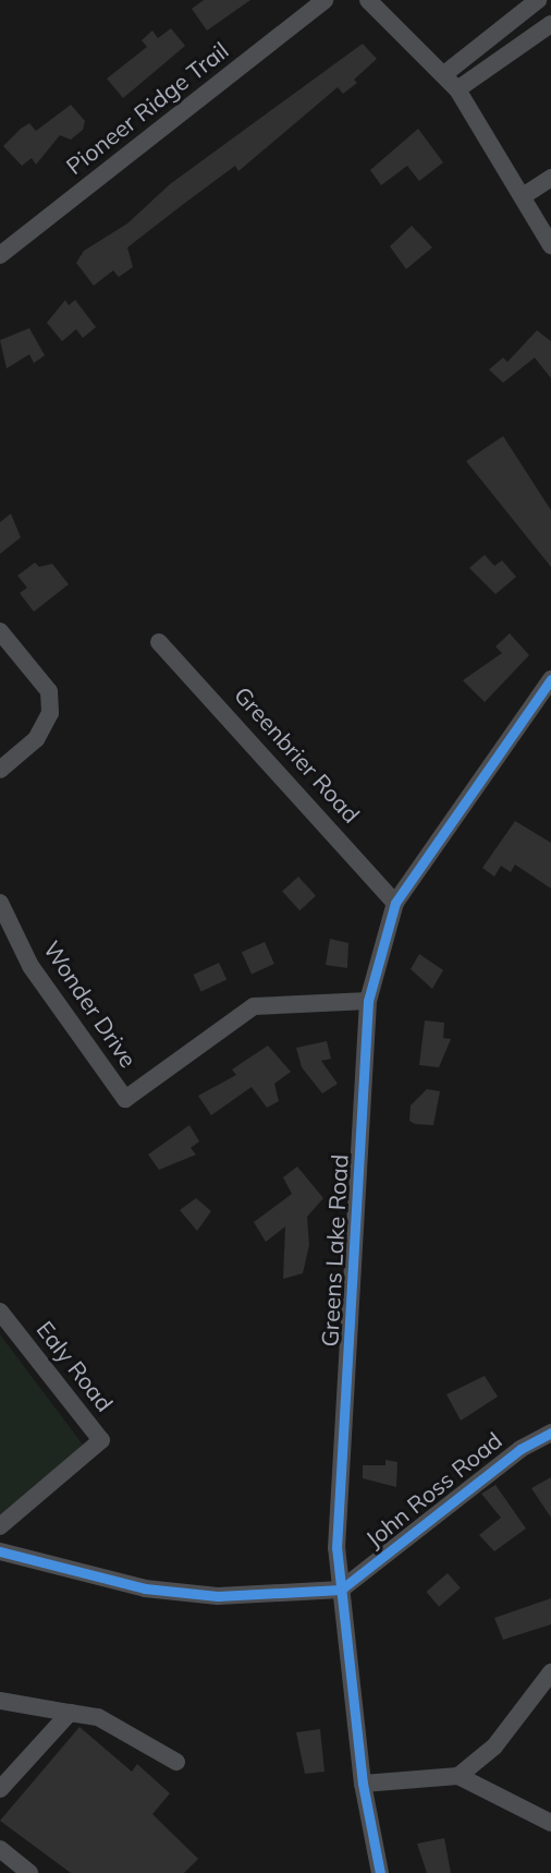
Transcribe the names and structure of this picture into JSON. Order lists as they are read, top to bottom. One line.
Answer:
{"streets":{"street":["Pioneer Ridge Trail","Greenbrier Road","Wonder Drive","Greens Lake Road","Ealy Road","John Ross Road"]},"crossings":[["Greenbrier Road","Greens Lake Road"],["Wonder Drive","Greens Lake Road"],["Greens Lake Road","John Ross Road"]]}
